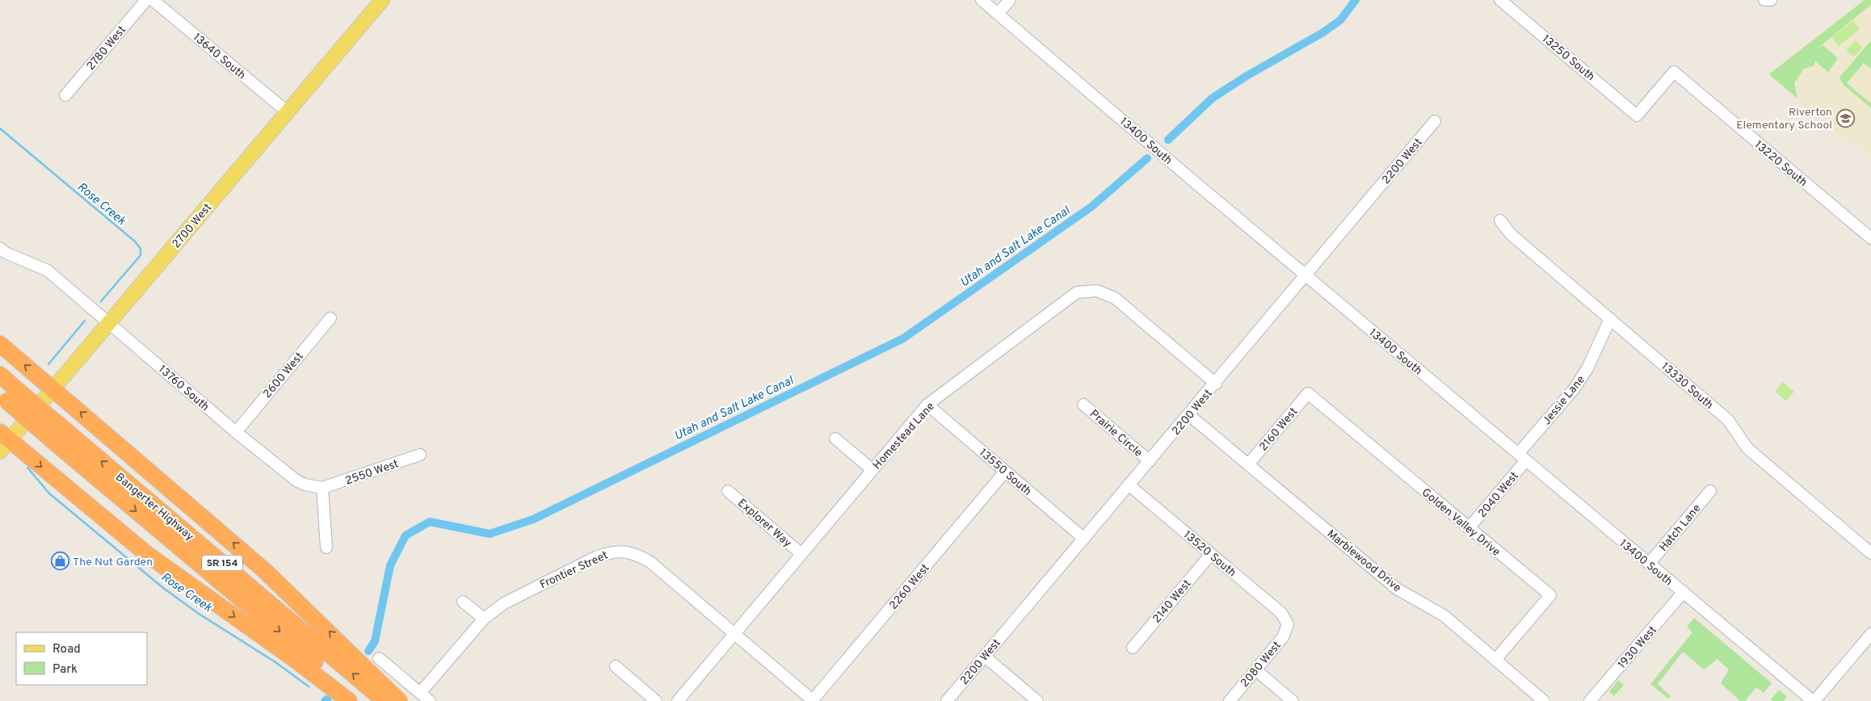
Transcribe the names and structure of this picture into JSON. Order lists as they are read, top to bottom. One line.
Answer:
{"streets":{"highway":["Bangerter Highway","SR 154"],"main road":["2700 West"],"street":["2780 West","13640 South","13250 South","13400 South","2200 West","13220 South","2600 West","13330 South","13760 South","Jessie Lane","2160 West","Prairie Circle","Homestead Lane","2550 West","13550 South","2040 West","Golden Valley Drive","Explorer Way","Hatch Lane","13520 South","Marblewood Drive","Frontier Street","2260 West","2140 West","1930 West","2080 West"]},"crossings":[["13640 South","2700 West"],["13250 South","13220 South"],["13400 South","2200 West"],["13400 South","Jessie Lane"],["13400 South","2040 West"],["13400 South","Hatch Lane"],["13400 South","1930 West"],["2200 West","Prairie Circle"],["2200 West","Homestead Lane"],["2200 West","13550 South"],["2200 West","13520 South"],["2200 West","Marblewood Drive"],["2700 West","13760 South"],["2600 West","13760 South"],["13330 South","Jessie Lane"],["13760 South","2550 West"],["Jessie Lane","2040 West"],["2160 West","Golden Valley Drive"],["2160 West","Marblewood Drive"],["Homestead Lane","13550 South"],["Homestead Lane","Explorer Way"],["Homestead Lane","Frontier Street"],["13550 South","2260 West"],["2040 West","Golden Valley Drive"],["Golden Valley Drive","Marblewood Drive"],["13520 South","2140 West"],["13520 South","2080 West"],["Frontier Street","2260 West"]],"water":["Rose Creek","Utah and Salt Lake Canal"],"places":{"school or university":["Riverton Elementary School"],"shop":["The Nut Garden"]},"legend":["Road","Park"]}
